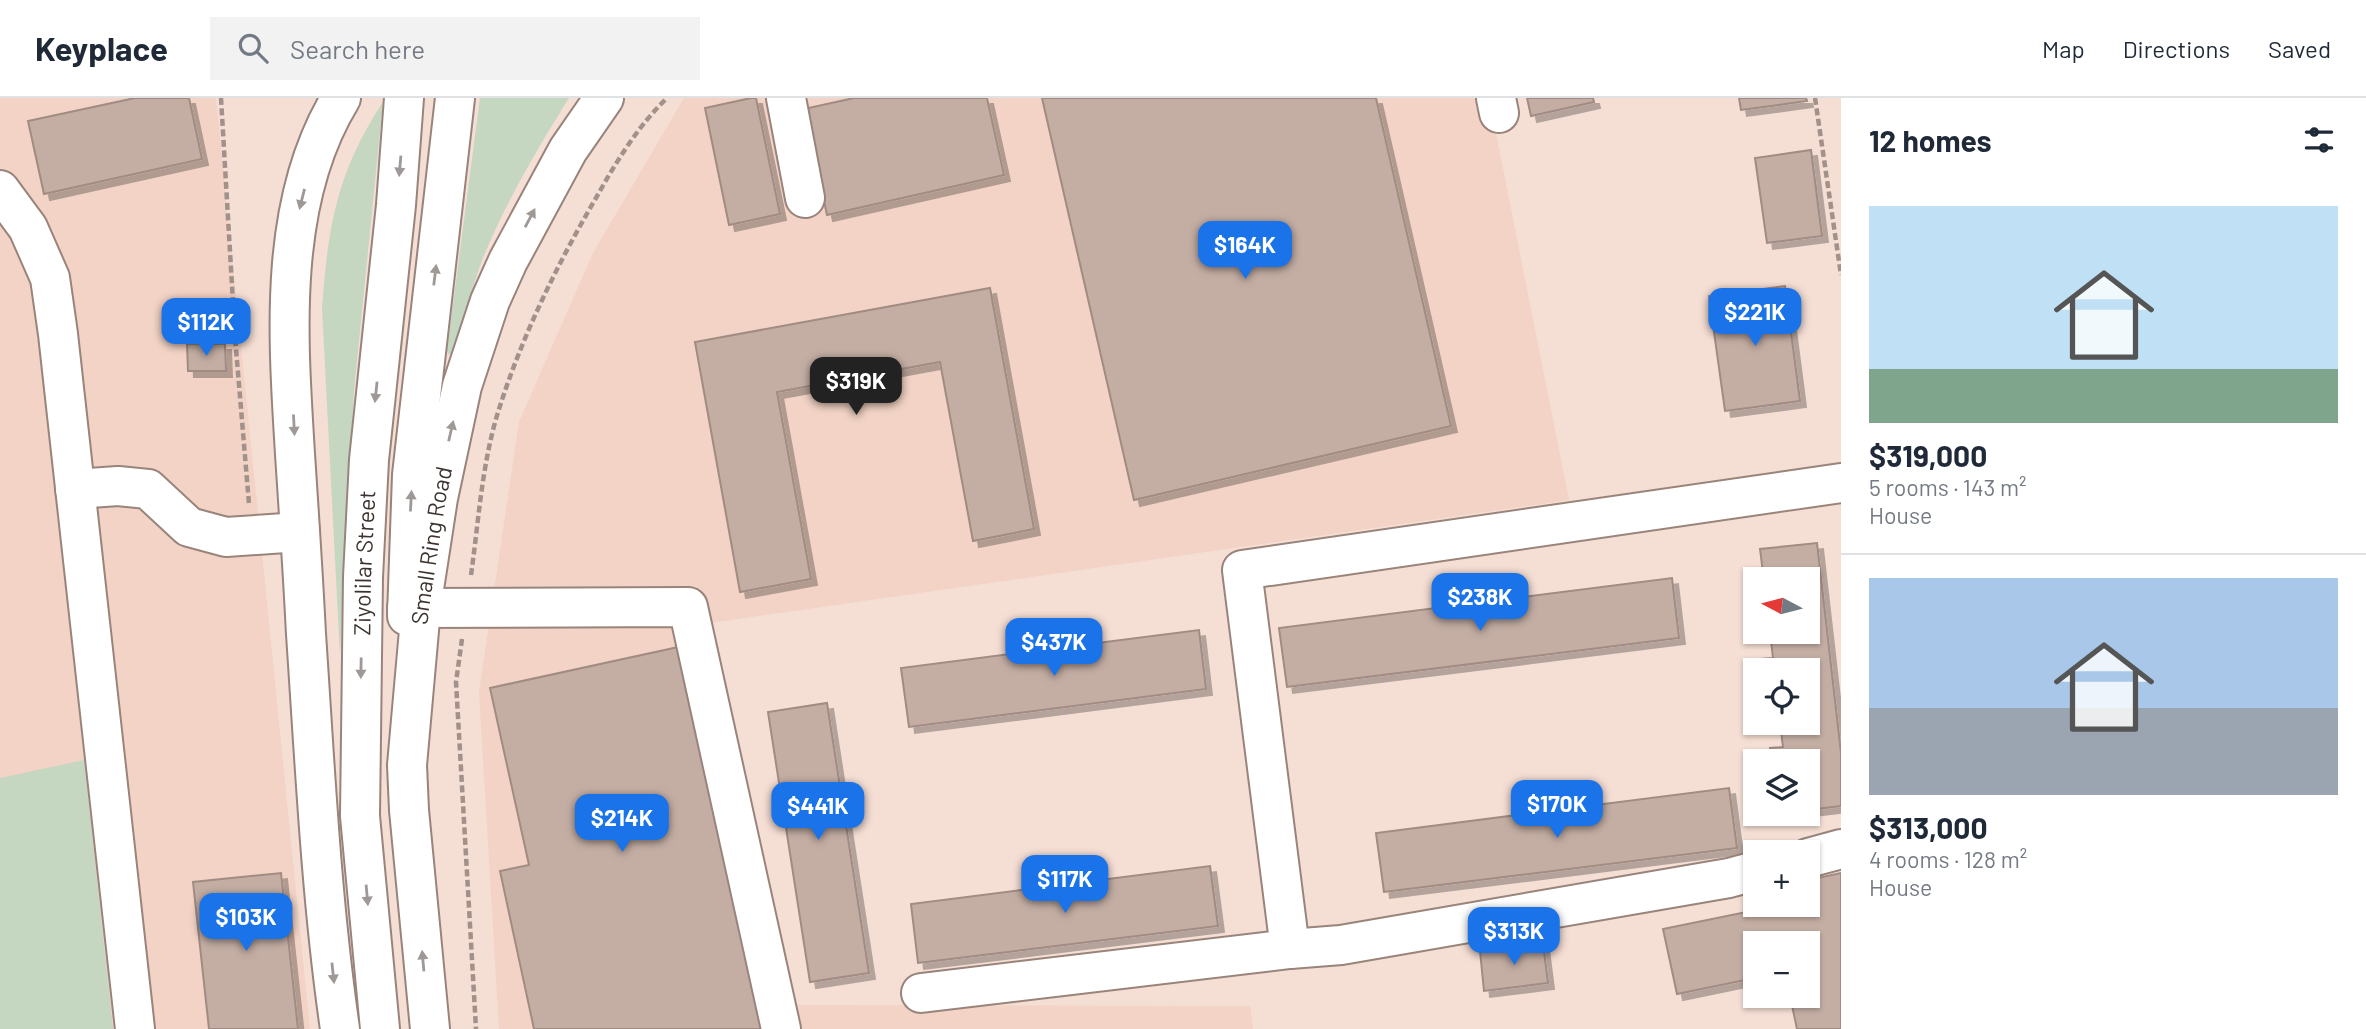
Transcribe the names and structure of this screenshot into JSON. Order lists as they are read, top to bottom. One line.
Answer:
{"streets":{"main road":["Small Ring Road","Ziyolilar Street"]},"crossings":[["Small Ring Road","Ziyolilar Street"]],"north":"left","page":{"header":"Keyplace","search":"Search here","nav":["Map","Directions","Saved"],"heading":"12 homes","list":[{"name":"$319,000","note":"5 rooms · 143 m² · House"},{"name":"$313,000","note":"4 rooms · 128 m² · House"}],"price":["$164K","$221K","$112K","$319K","$238K","$437K","$170K","$441K","$214K","$117K","$103K","$313K"],"map_buttons":["+","−"]}}
